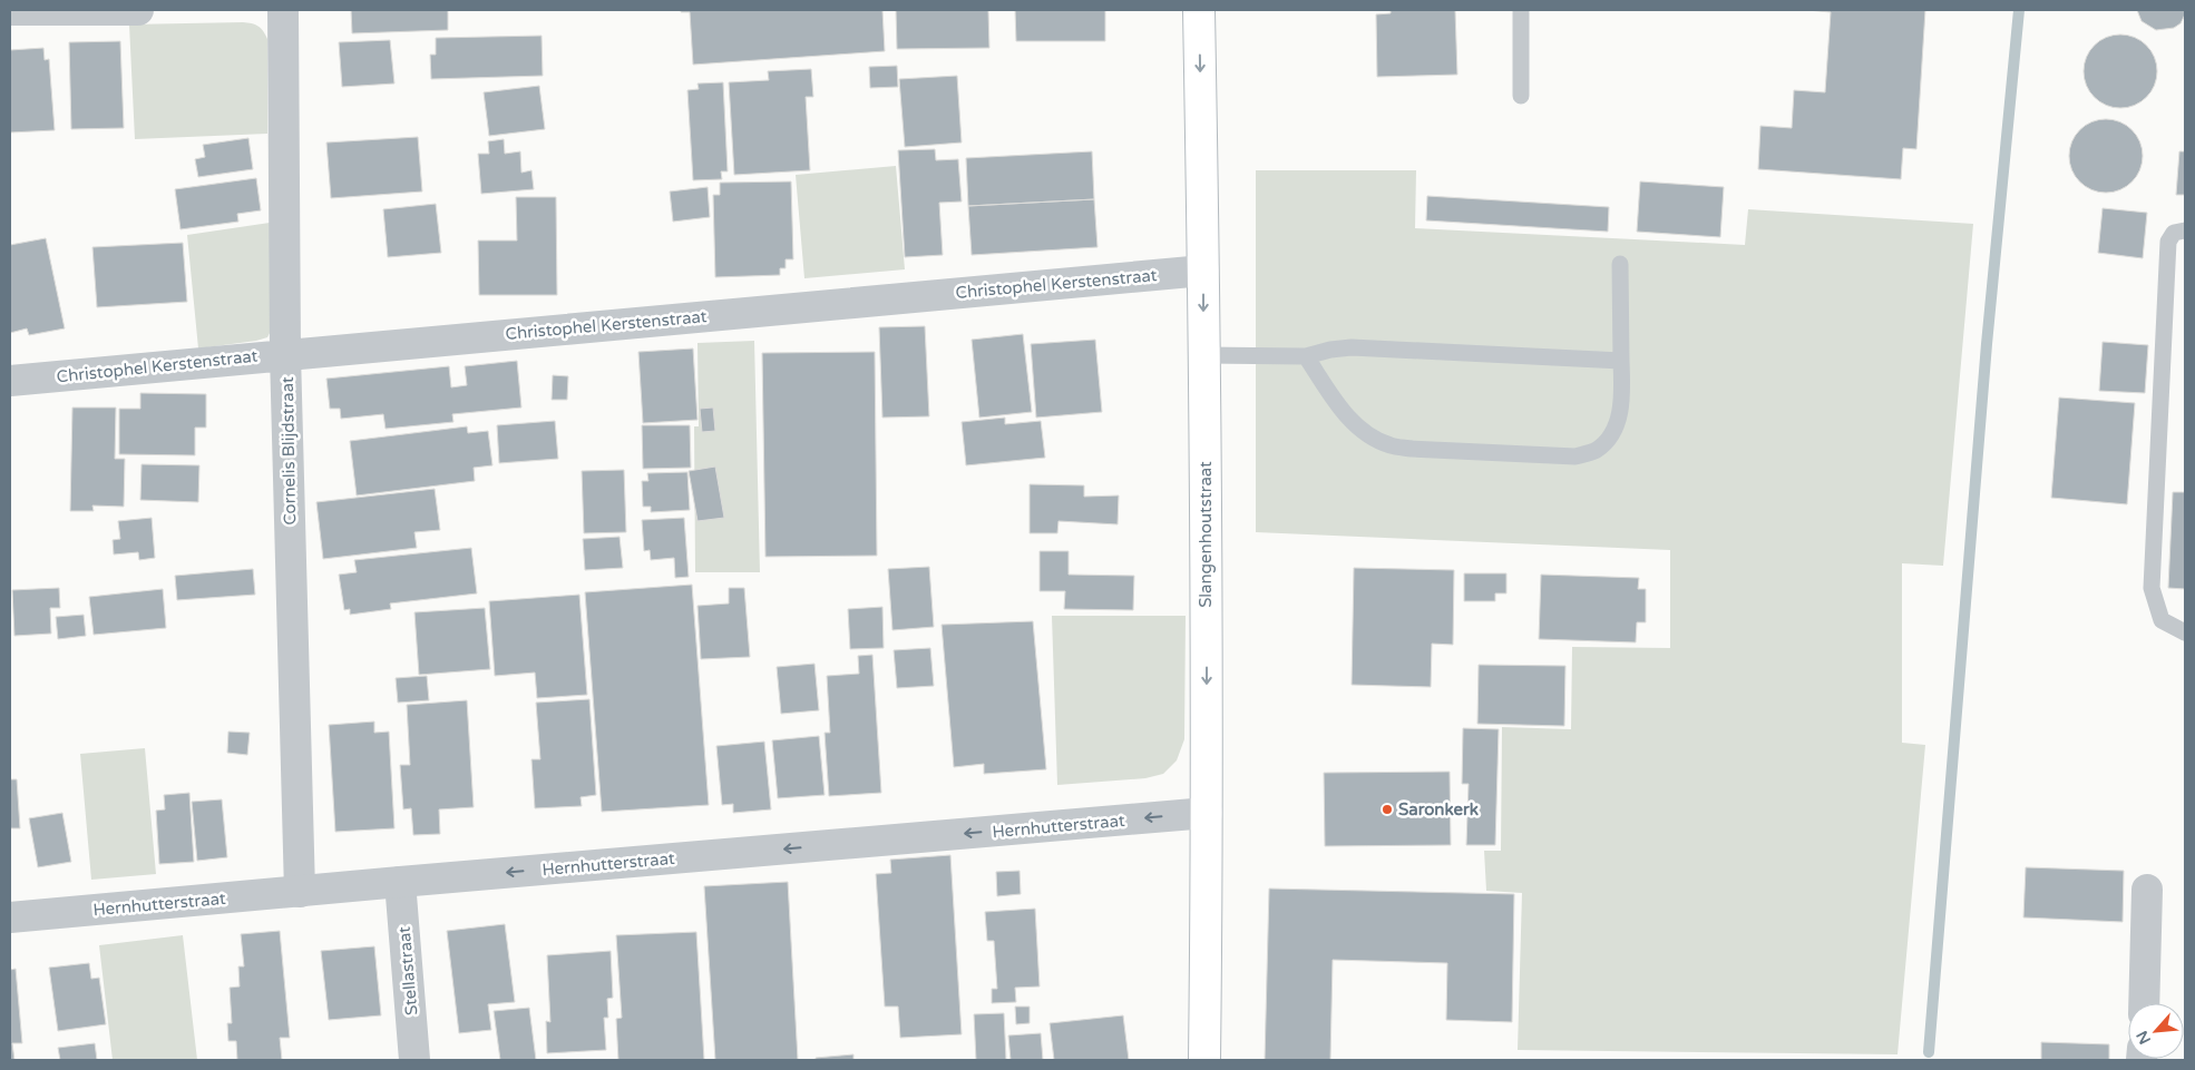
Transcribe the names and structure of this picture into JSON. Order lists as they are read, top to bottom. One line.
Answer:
{"streets":{"main road":["Slangenhoutstraat"],"street":["Christophel Kerstenstraat","Cornelis Blijdstraat","Hernhutterstraat","Stellastraat"]},"crossings":[["Christophel Kerstenstraat","Cornelis Blijdstraat"],["Christophel Kerstenstraat","Slangenhoutstraat"],["Cornelis Blijdstraat","Hernhutterstraat"],["Slangenhoutstraat","Hernhutterstraat"],["Hernhutterstraat","Stellastraat"]],"one_way":["Slangenhoutstraat","Hernhutterstraat"],"places":["Saronkerk"],"north":"bottom left"}
